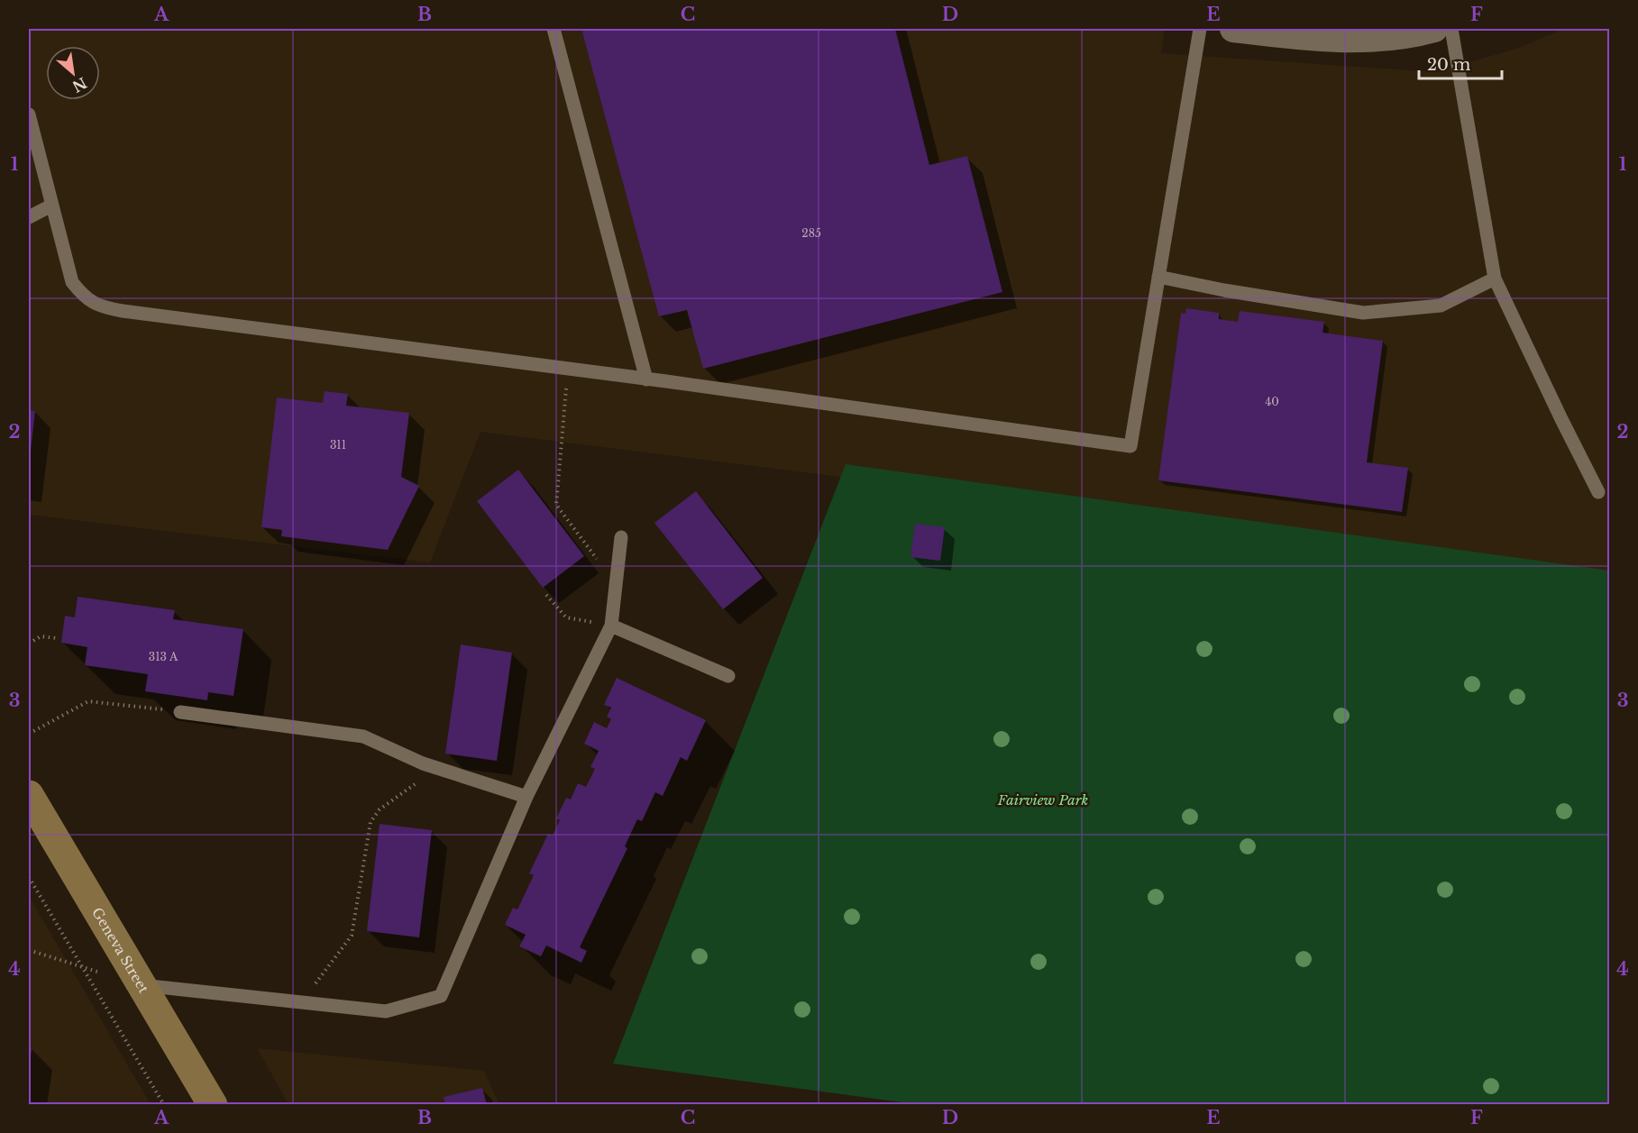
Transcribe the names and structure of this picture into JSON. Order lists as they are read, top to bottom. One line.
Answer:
{"streets":{"main road":["Geneva Street"]},"parks":["Fairview Park"],"house_numbers":["285","40","311","313 A"],"scale_bar":"20 m","north":"bottom right","grid":{"columns":["A","B","C","D","E","F"],"rows":["1","2","3","4"]}}
